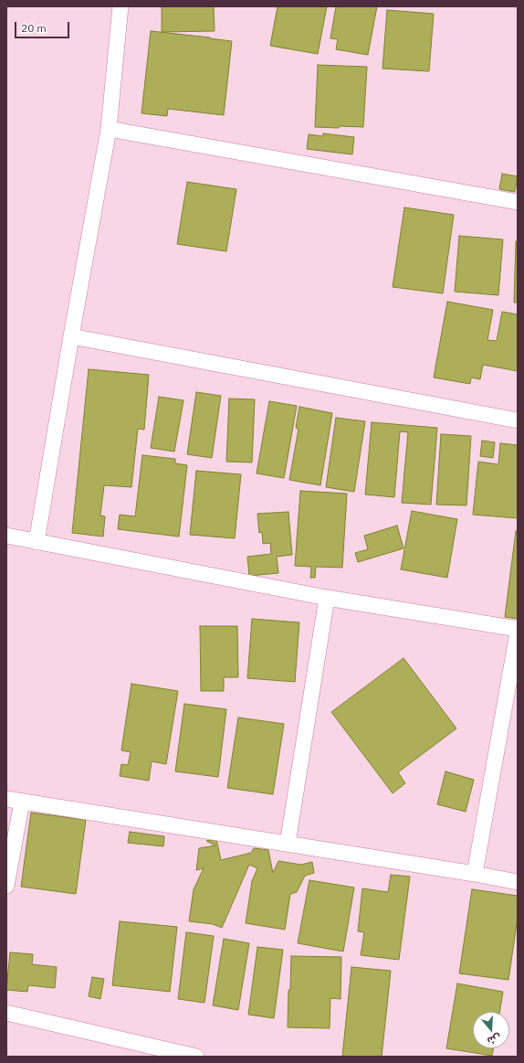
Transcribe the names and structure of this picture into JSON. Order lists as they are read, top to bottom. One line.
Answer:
{"scale_bar":"20 m","north":"bottom"}
